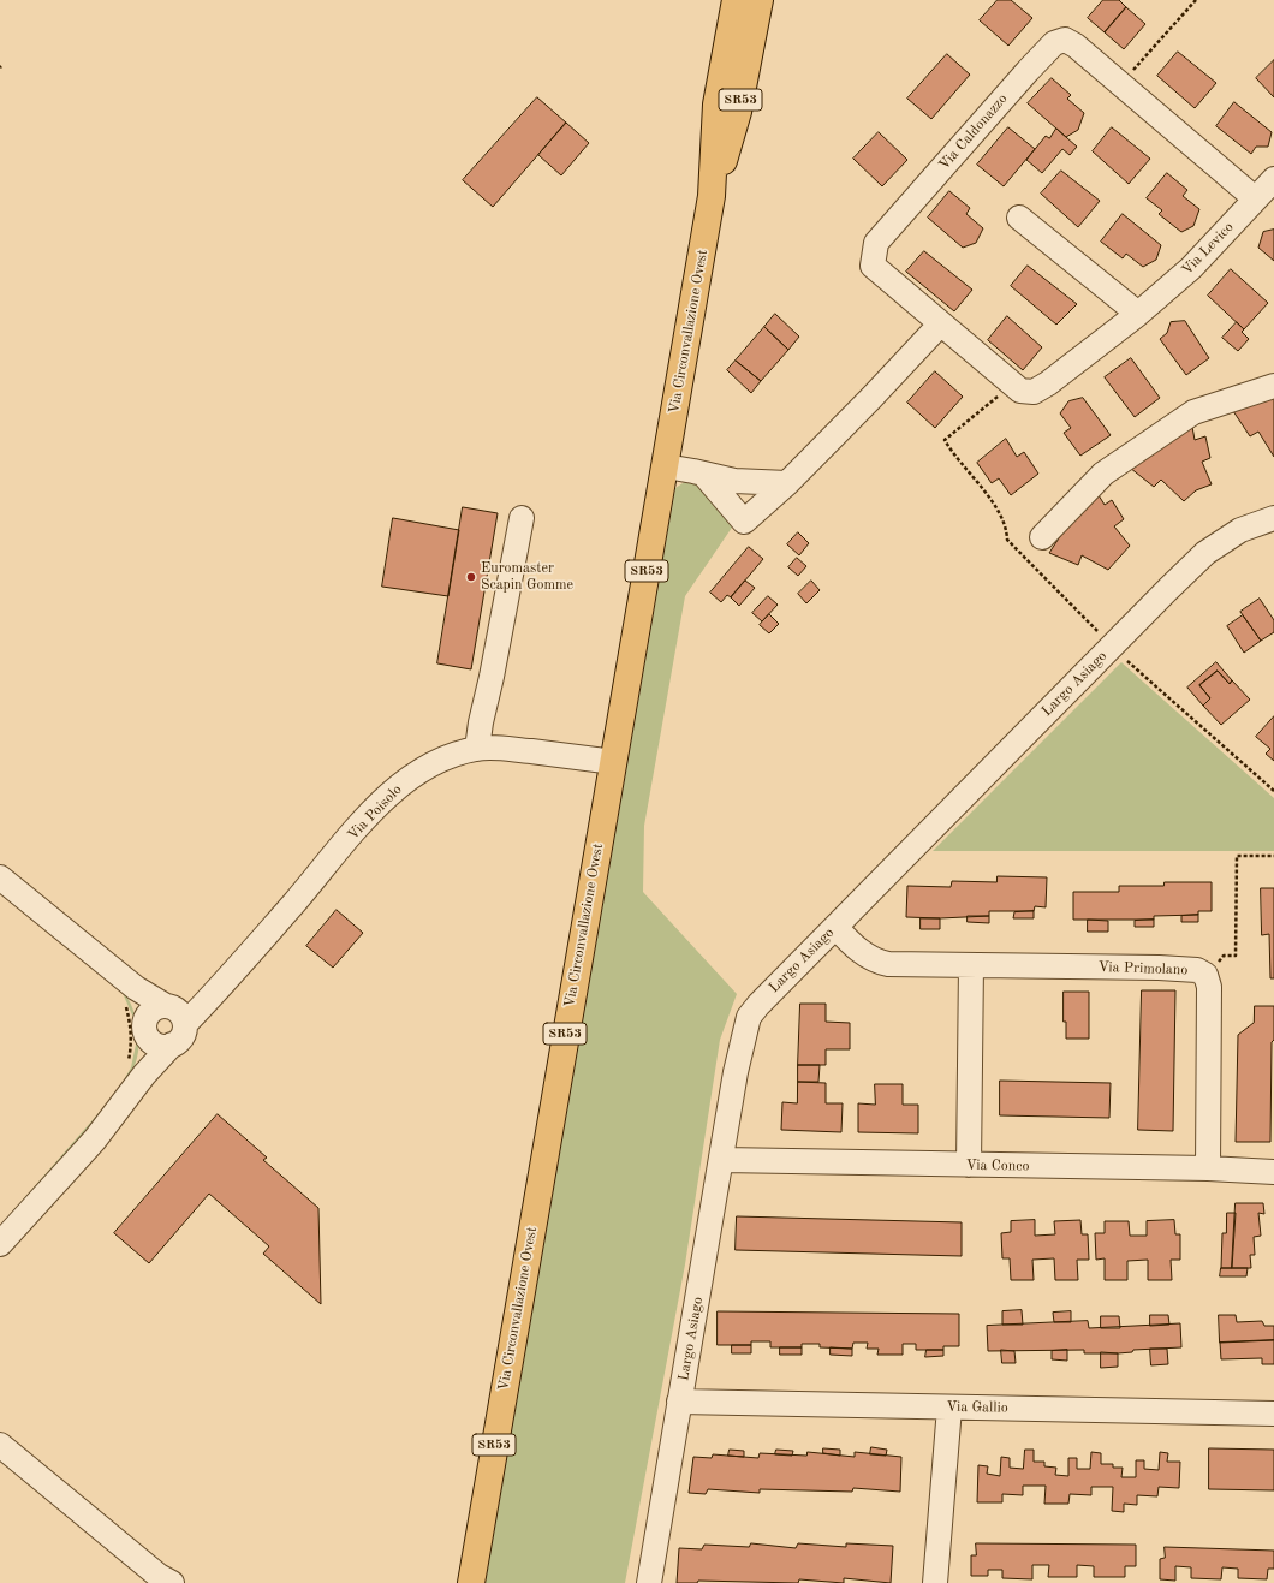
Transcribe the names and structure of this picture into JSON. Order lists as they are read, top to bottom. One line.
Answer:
{"streets":{"main road":["SR53","Via Circonvallazione Ovest"],"street":["Via Caldonazzo","Via Levico","Largo Asiago","Via Poisolo","Via Primolano","Via Conco","Via Gallio"]},"crossings":[["Via Caldonazzo","Via Levico"],["Via Circonvallazione Ovest","Via Poisolo"],["Largo Asiago","Via Primolano"],["Largo Asiago","Via Conco"],["Largo Asiago","Via Gallio"],["Via Primolano","Via Conco"]],"places":["Euromaster Scapin Gomme"]}
